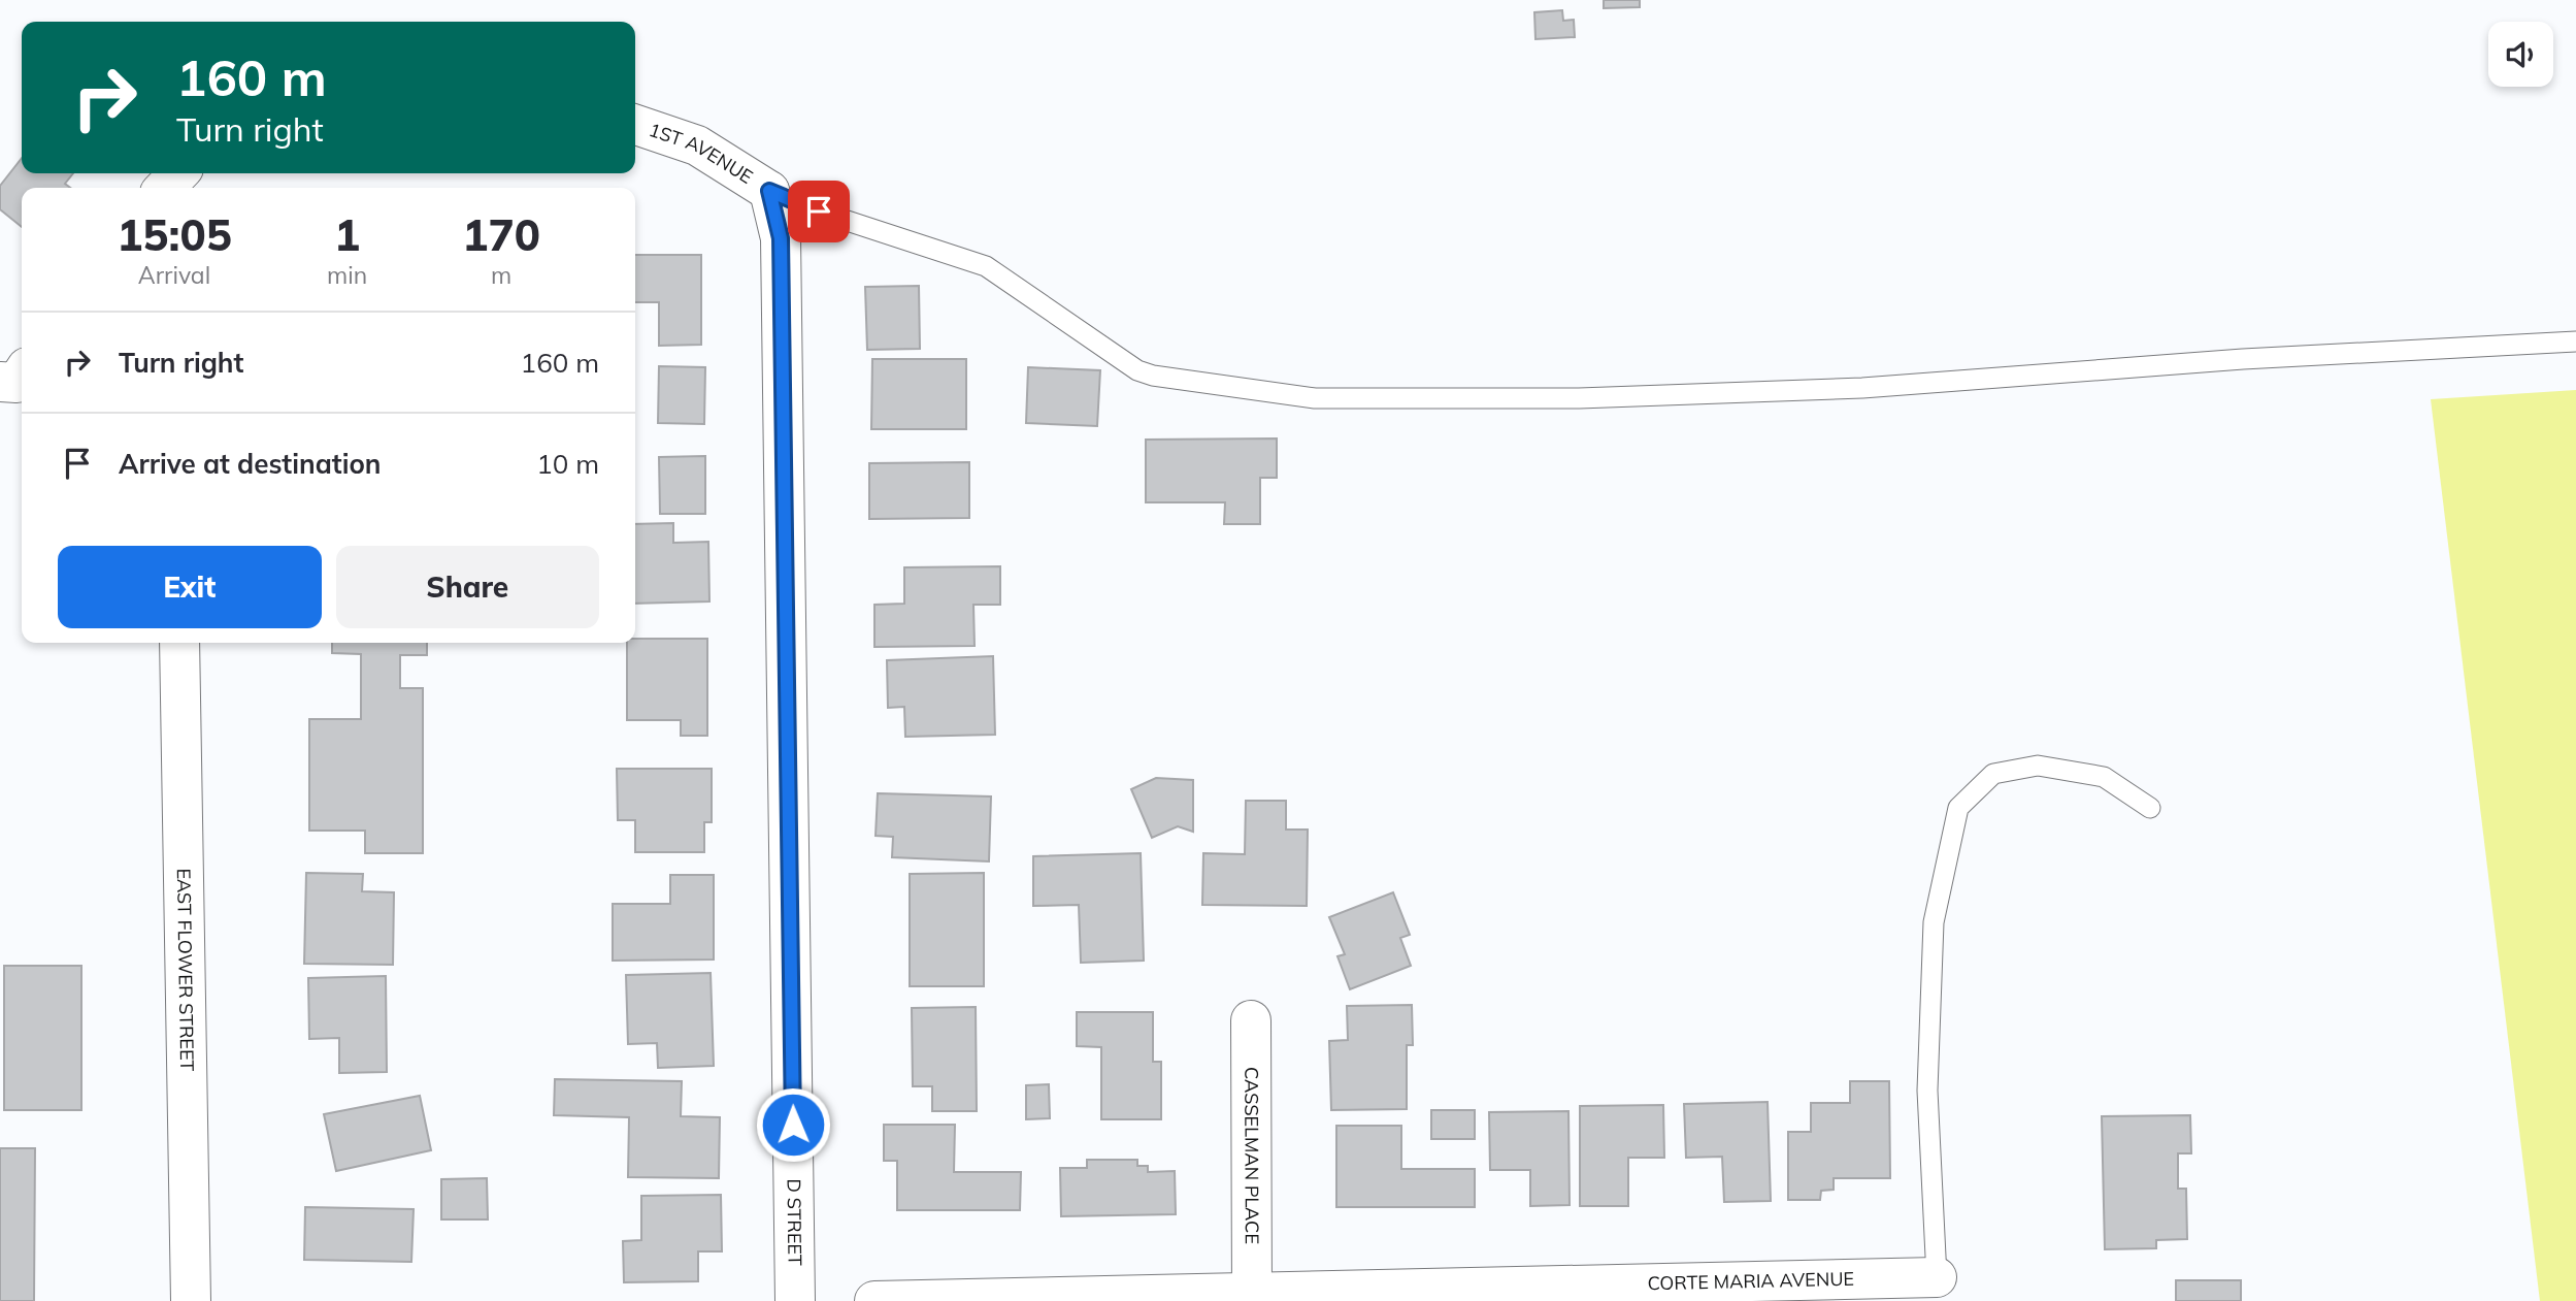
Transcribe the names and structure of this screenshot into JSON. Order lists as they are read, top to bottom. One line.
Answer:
{"streets":{"street":["1ST AVENUE","EAST FLOWER STREET","CASSELMAN PLACE","D STREET","CORTE MARIA AVENUE"]},"crossings":[["1ST AVENUE","D STREET"],["CASSELMAN PLACE","CORTE MARIA AVENUE"]],"page":{"turn":["160 m","Turn right"],"eta":["15:05","Arrival","1","min","170","m"],"list":[{"name":"Turn right","value":"160 m"},{"name":"Arrive at destination","value":"10 m"}],"buttons":["Exit","Share"]}}
